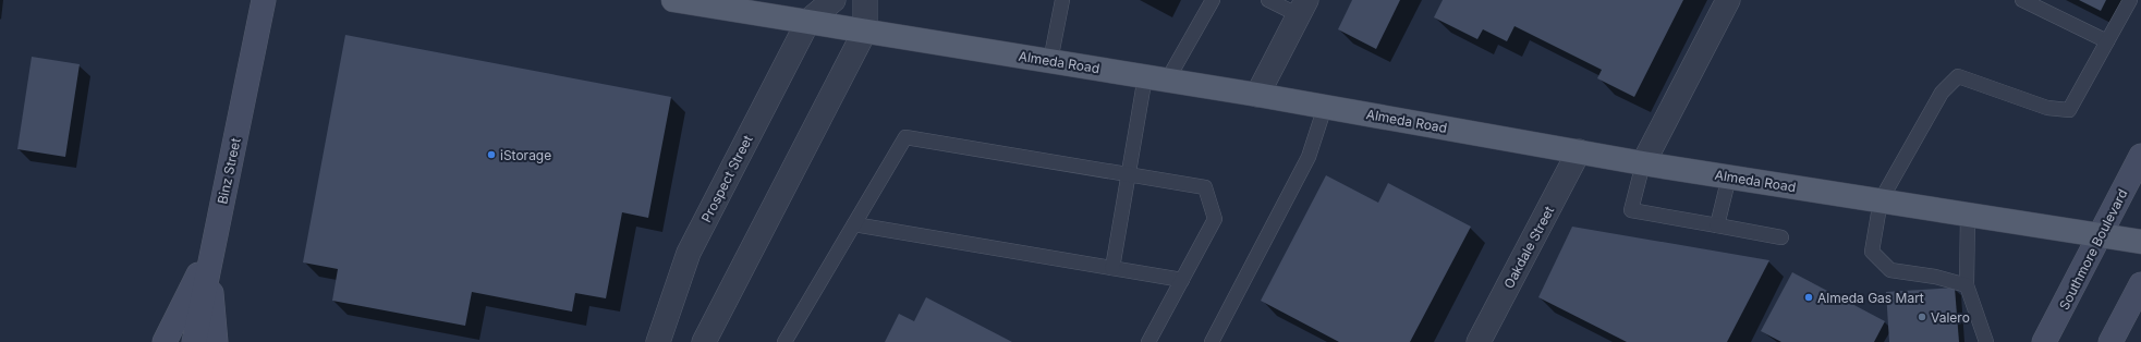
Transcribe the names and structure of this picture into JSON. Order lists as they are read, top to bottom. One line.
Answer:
{"streets":{"main road":["Almeda Road","Binz Street","Southmore Boulevard"],"street":["Prospect Street","Oakdale Street"]},"crossings":[["Almeda Road","Prospect Street"],["Almeda Road","Oakdale Street"],["Almeda Road","Southmore Boulevard"]],"places":["iStorage","Almeda Gas Mart","Valero"]}
